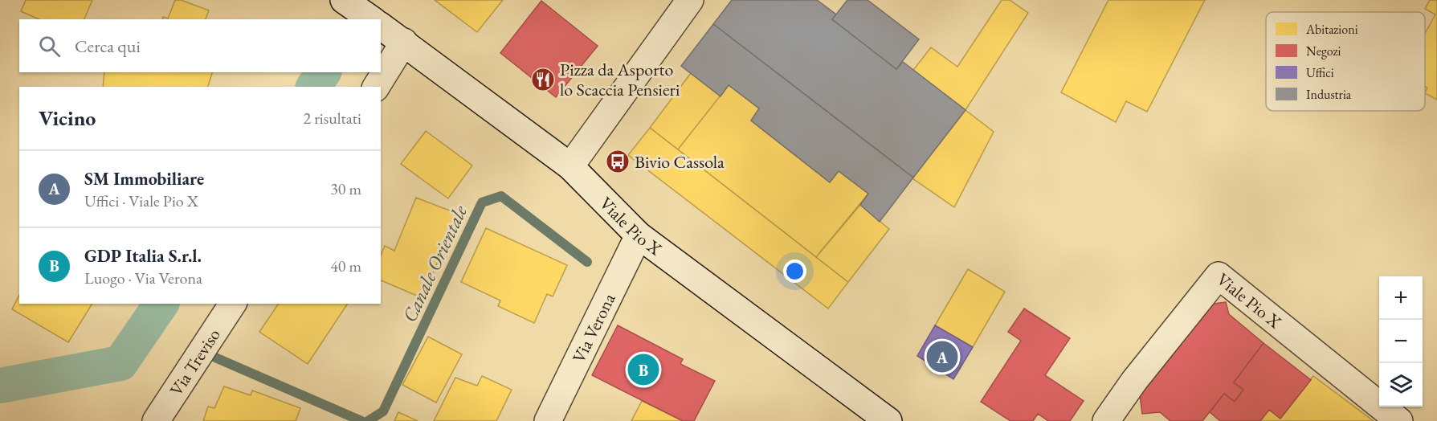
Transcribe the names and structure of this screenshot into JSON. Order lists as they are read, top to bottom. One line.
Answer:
{"streets":{"street":["Viale Pio X","Via Verona","Via Treviso"]},"crossings":[["Viale Pio X","Via Verona"]],"water":["Canale Orientale"],"places":{"restaurant":["Pizza da Asporto lo Scaccia Pensieri"],"bus stop":["Bivio Cassola"]},"legend":["Abitazioni","Negozi","Uffici","Industria"],"page":{"search":"Cerca qui","heading":["Vicino","2 risultati"],"list":[{"mark":"A","name":"SM Immobiliare","note":"Uffici · Viale Pio X","value":"30 m"},{"mark":"B","name":"GDP Italia S.r.l.","note":"Luogo · Via Verona","value":"40 m"}],"map_buttons":["+","−"],"pins":["A","B"]}}
